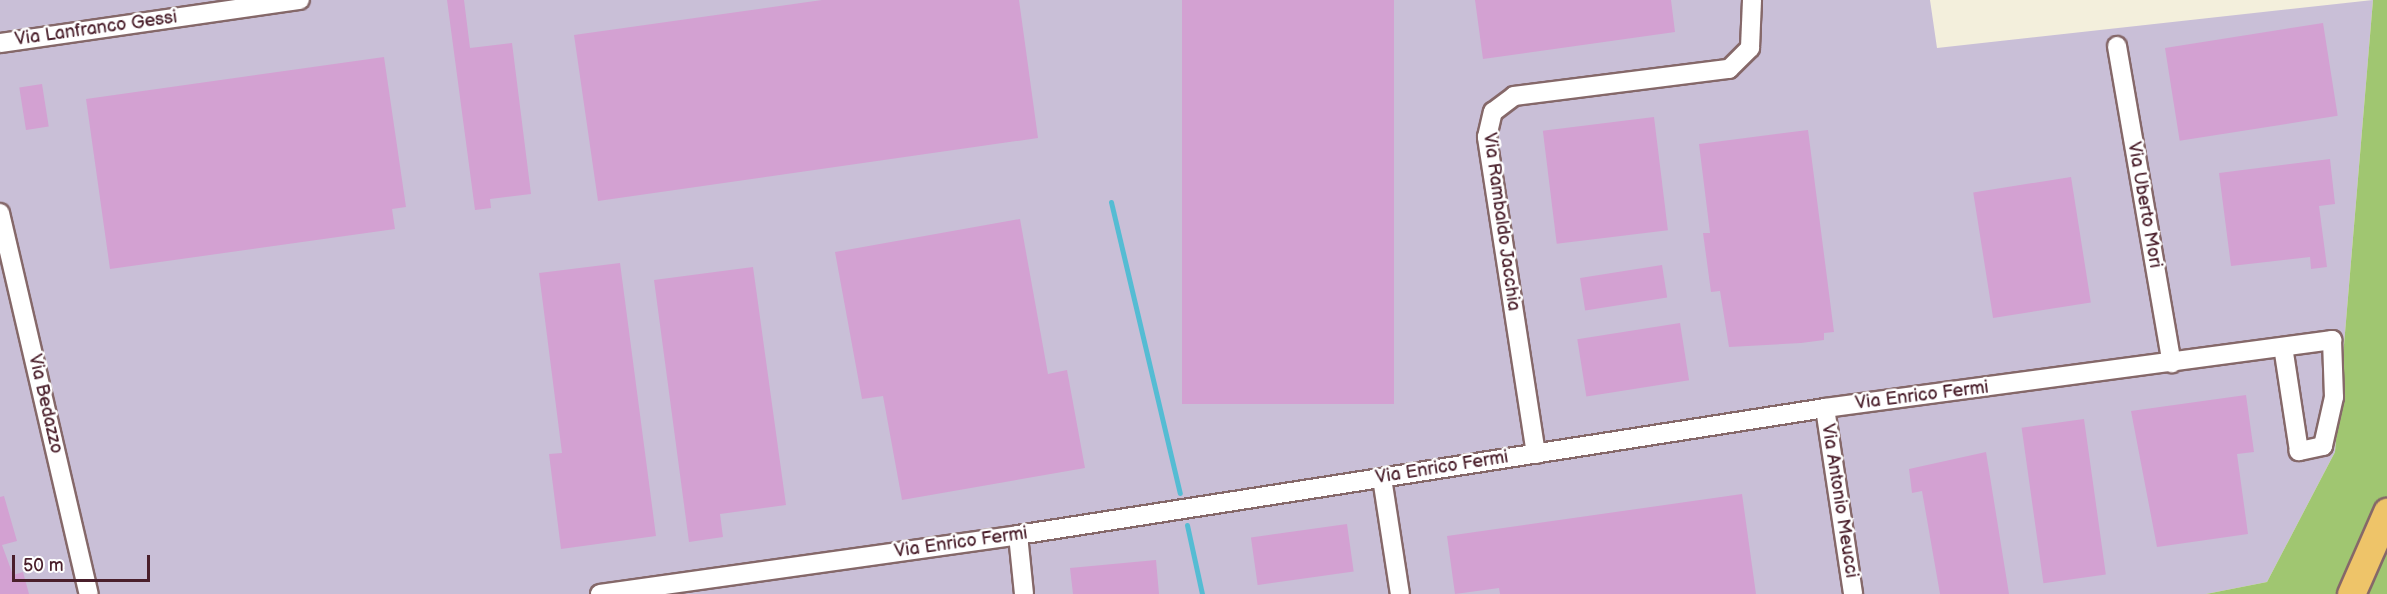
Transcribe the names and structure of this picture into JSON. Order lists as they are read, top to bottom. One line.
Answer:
{"streets":{"street":["Via Lanfranco Gessi","Via Uberto Mori","Via Rambaldo Jacchia","Via Enrico Fermi","Via Bedazzo","Via Antonio Meucci"]},"crossings":[["Via Uberto Mori","Via Enrico Fermi"],["Via Rambaldo Jacchia","Via Enrico Fermi"],["Via Enrico Fermi","Via Antonio Meucci"]],"scale_bar":"50 m"}
